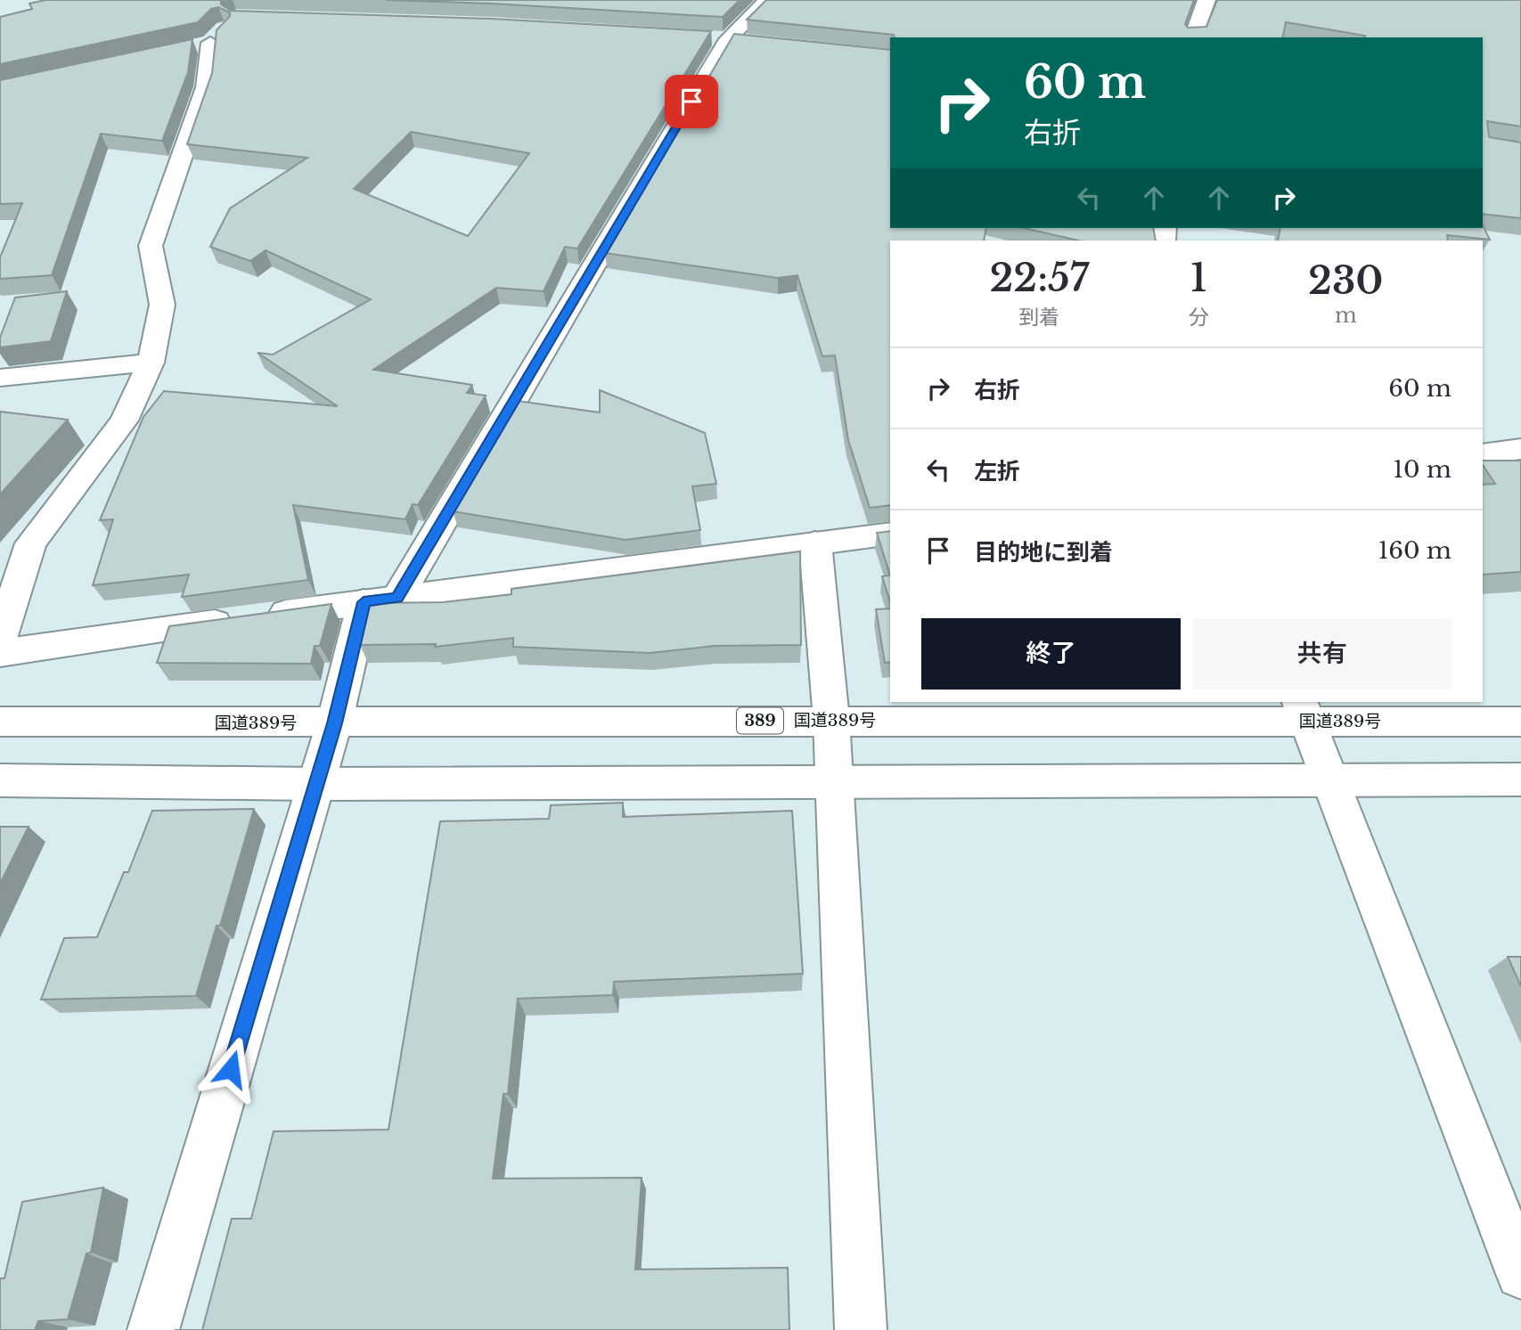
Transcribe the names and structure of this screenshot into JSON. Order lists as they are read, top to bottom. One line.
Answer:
{"streets":{"main road":["国道389号","389"]},"page":{"turn":["60 m","右折"],"eta":["22:57","到着","1","分","230","m"],"list":[{"name":"右折","value":"60 m"},{"name":"左折","value":"10 m"},{"name":"目的地に到着","value":"160 m"}],"buttons":["終了","共有"]}}
